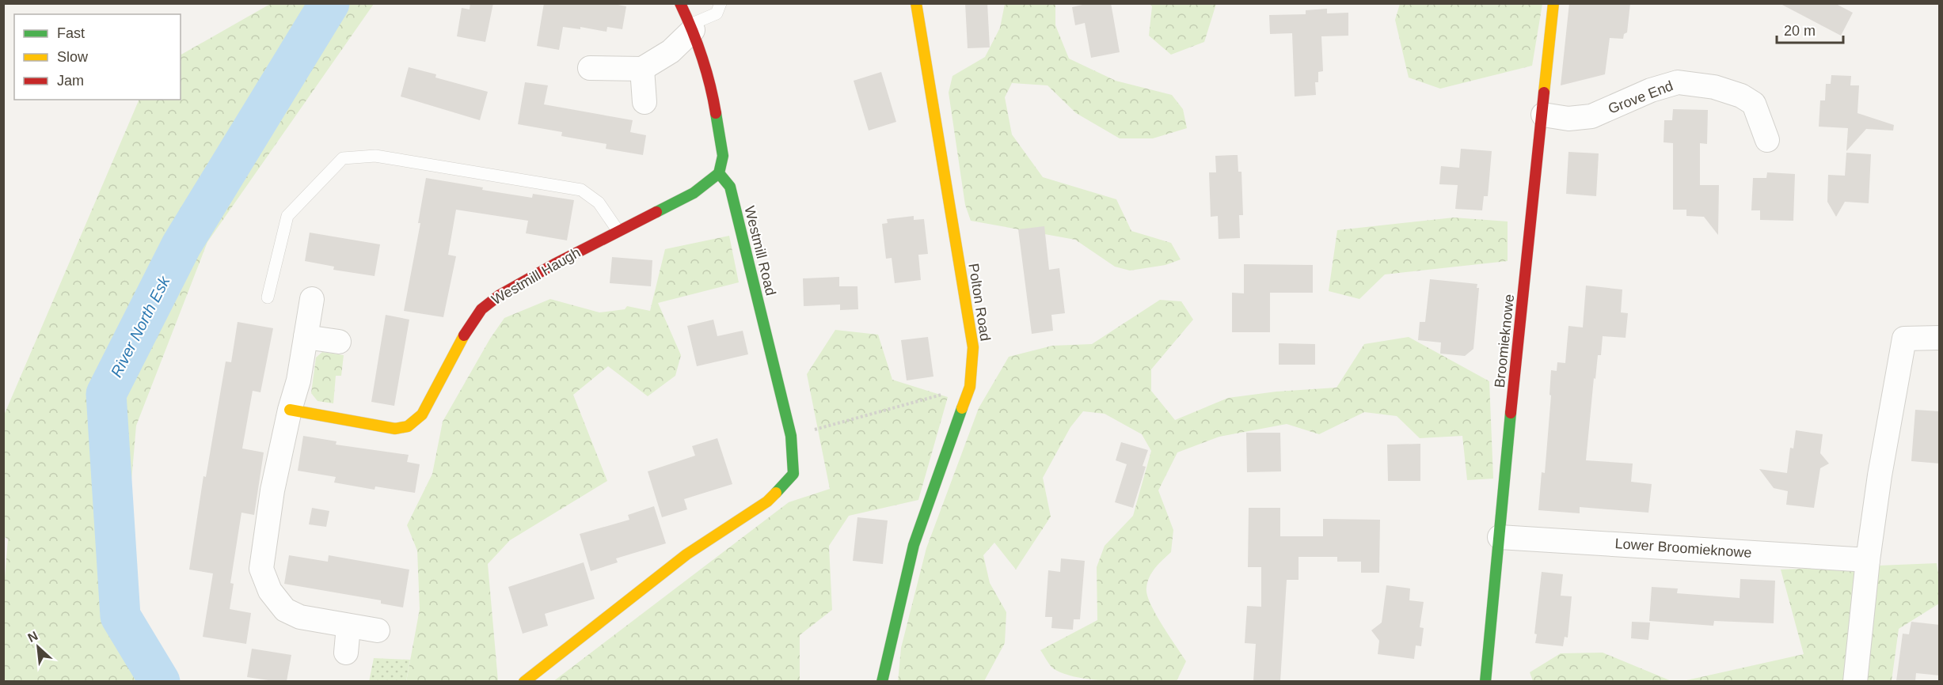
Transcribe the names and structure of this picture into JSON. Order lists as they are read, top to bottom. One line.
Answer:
{"streets":{"street":["Grove End","Westmill Road","Westmill Haugh","Polton Road","Broomieknowe","Lower Broomieknowe"]},"crossings":[["Grove End","Broomieknowe"],["Westmill Road","Westmill Haugh"],["Broomieknowe","Lower Broomieknowe"]],"water":["River North Esk"],"legend":["Fast","Slow","Jam"],"scale_bar":"20 m","north":"top left"}
